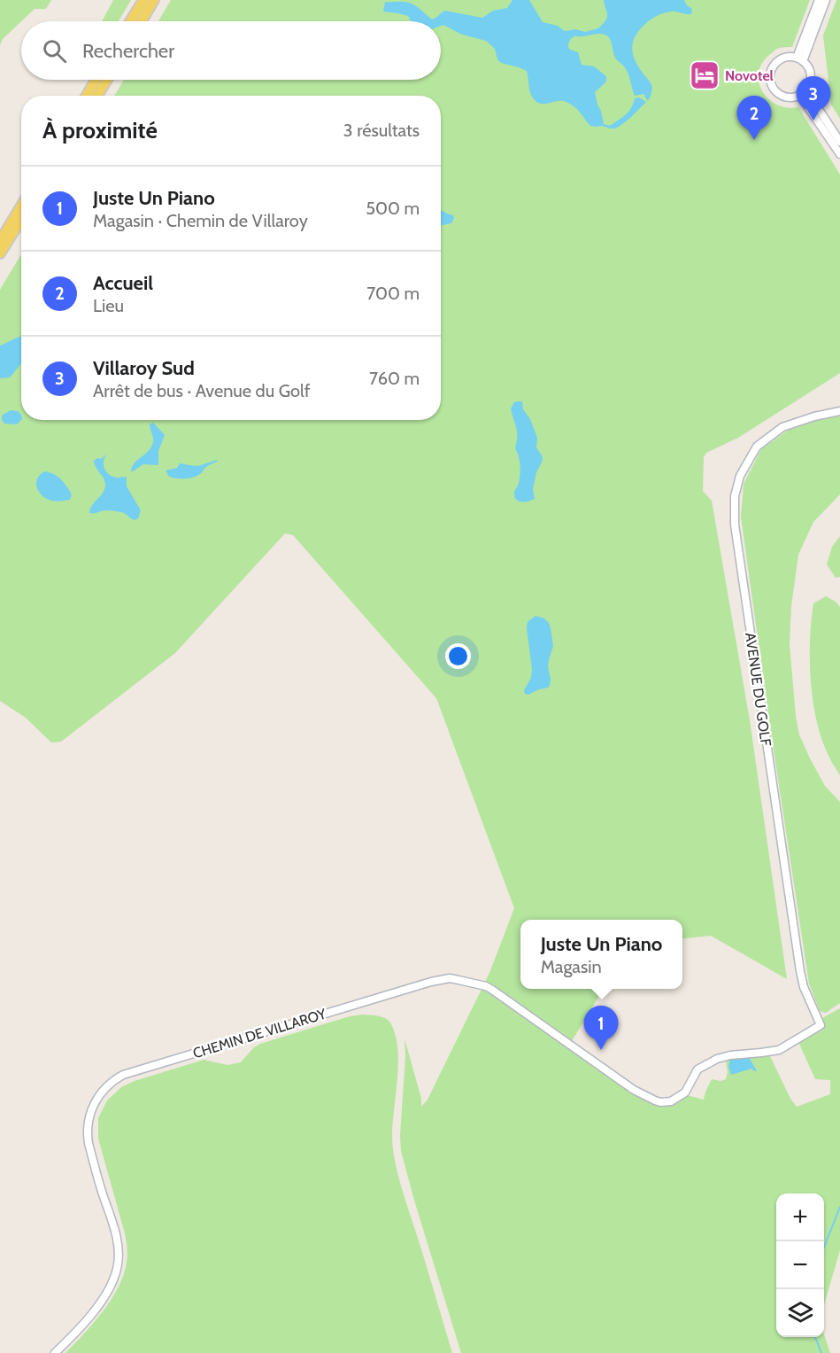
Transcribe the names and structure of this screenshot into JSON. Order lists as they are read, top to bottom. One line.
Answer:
{"streets":{"street":["AVENUE DU GOLF","CHEMIN DE VILLAROY"]},"crossings":[["AVENUE DU GOLF","CHEMIN DE VILLAROY"]],"places":{"hotel":["Novotel"]},"page":{"search":"Rechercher","pins":["3","2","1"],"heading":["À proximité","3 résultats"],"list":[{"mark":"1","name":"Juste Un Piano","note":"Magasin · Chemin de Villaroy","value":"500 m"},{"mark":"2","name":"Accueil","note":"Lieu","value":"700 m"},{"mark":"3","name":"Villaroy Sud","note":"Arrêt de bus · Avenue du Golf","value":"760 m"}],"popup":["Juste Un Piano","Magasin"],"map_buttons":["+","−"]}}
